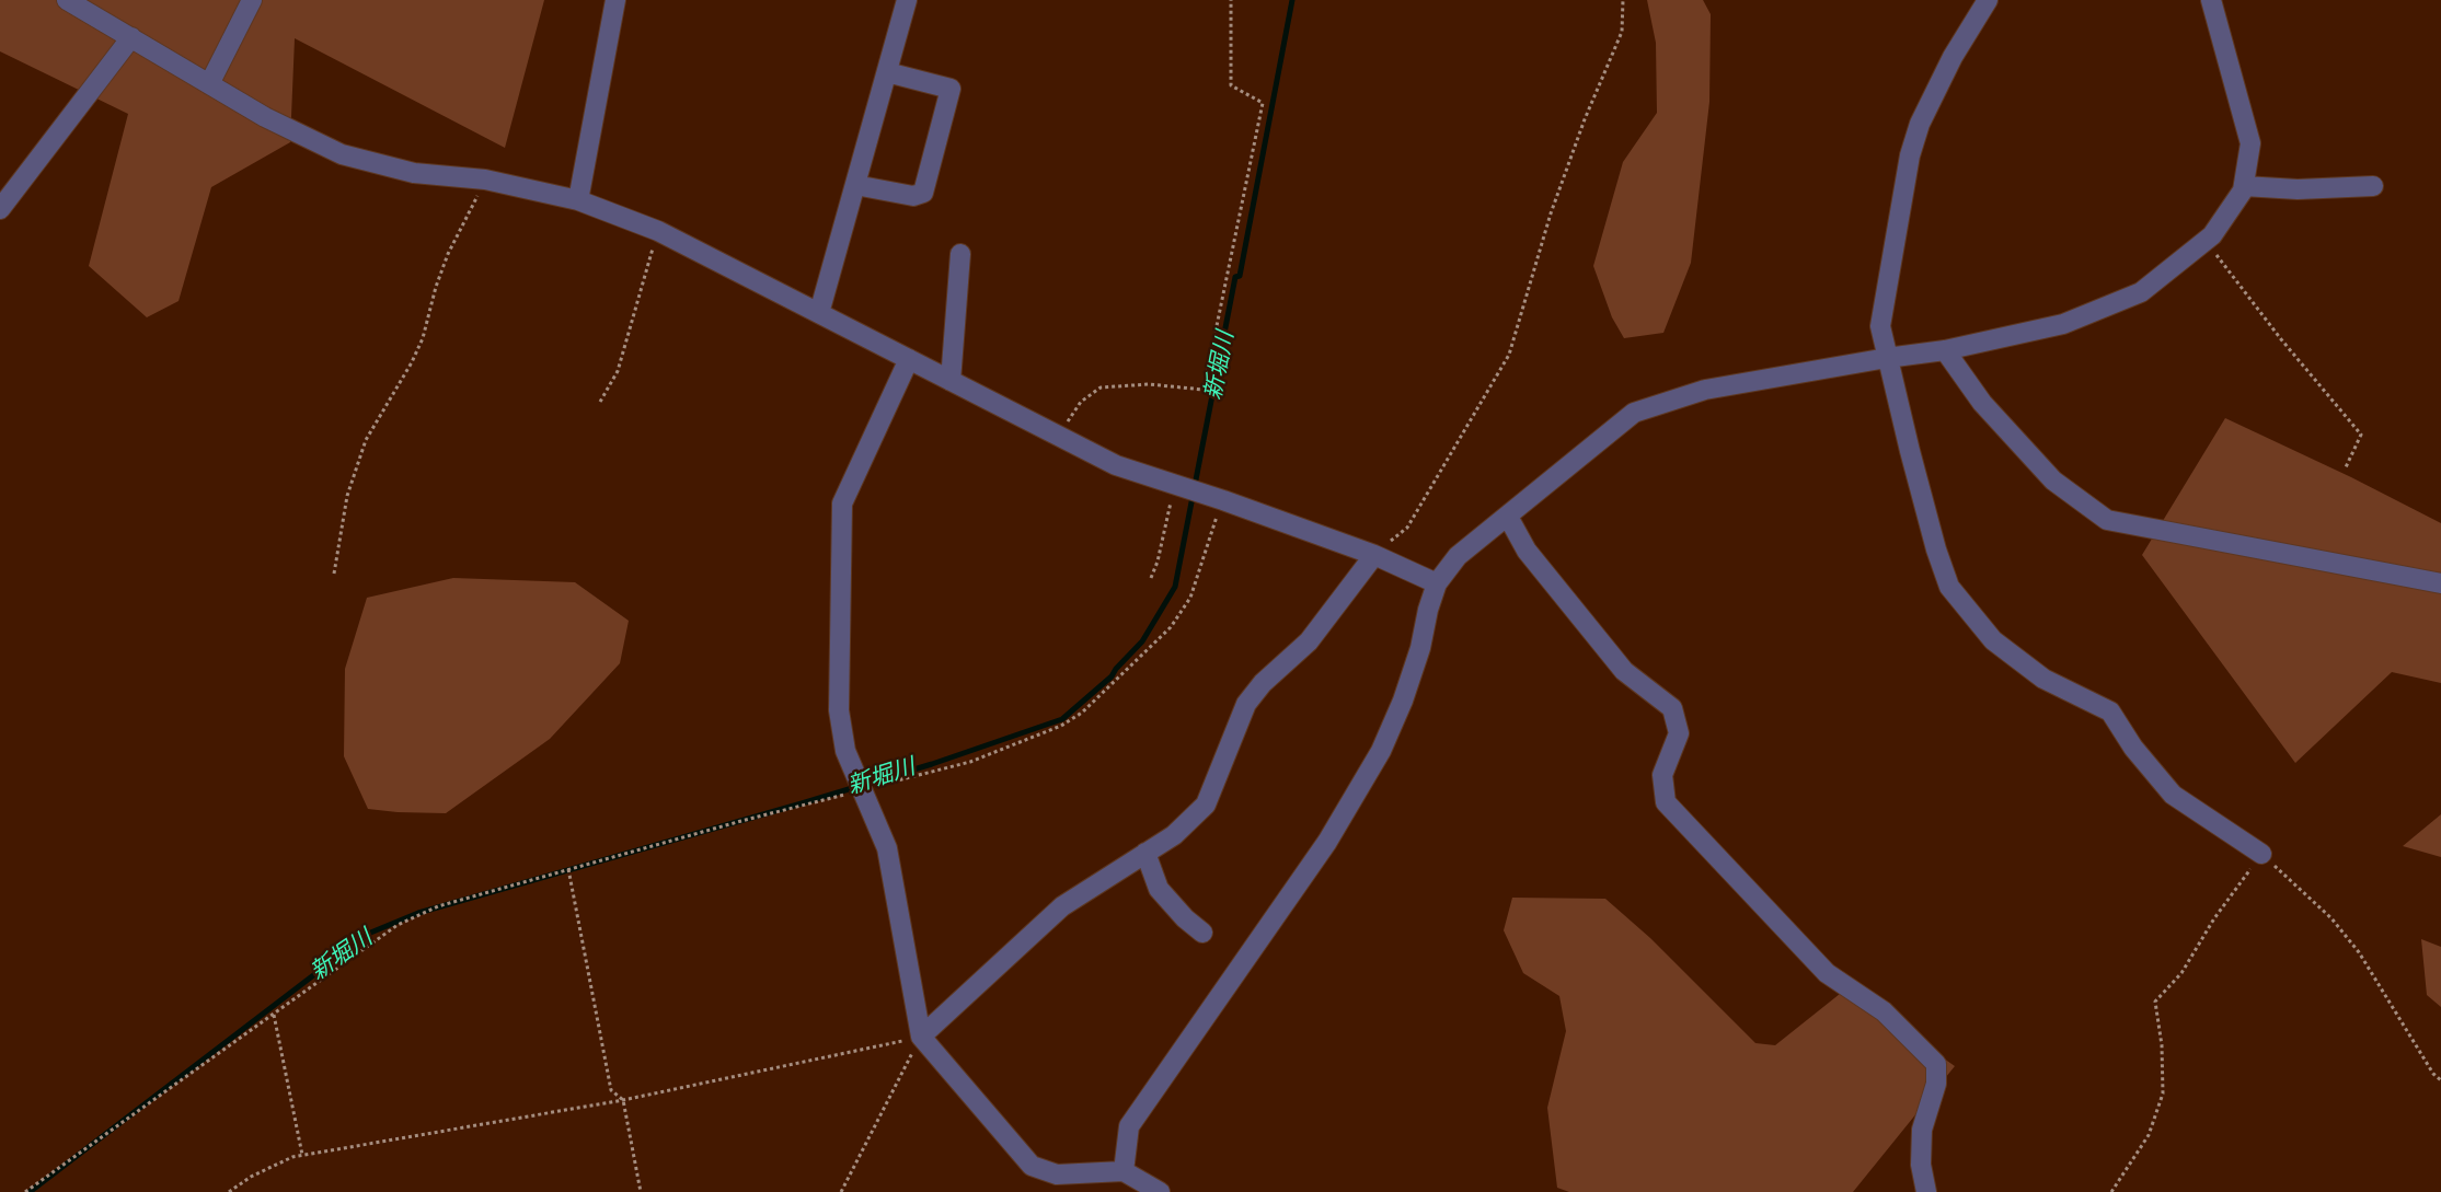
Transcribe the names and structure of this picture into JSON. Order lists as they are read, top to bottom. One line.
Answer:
{"water":["新堀川"]}
